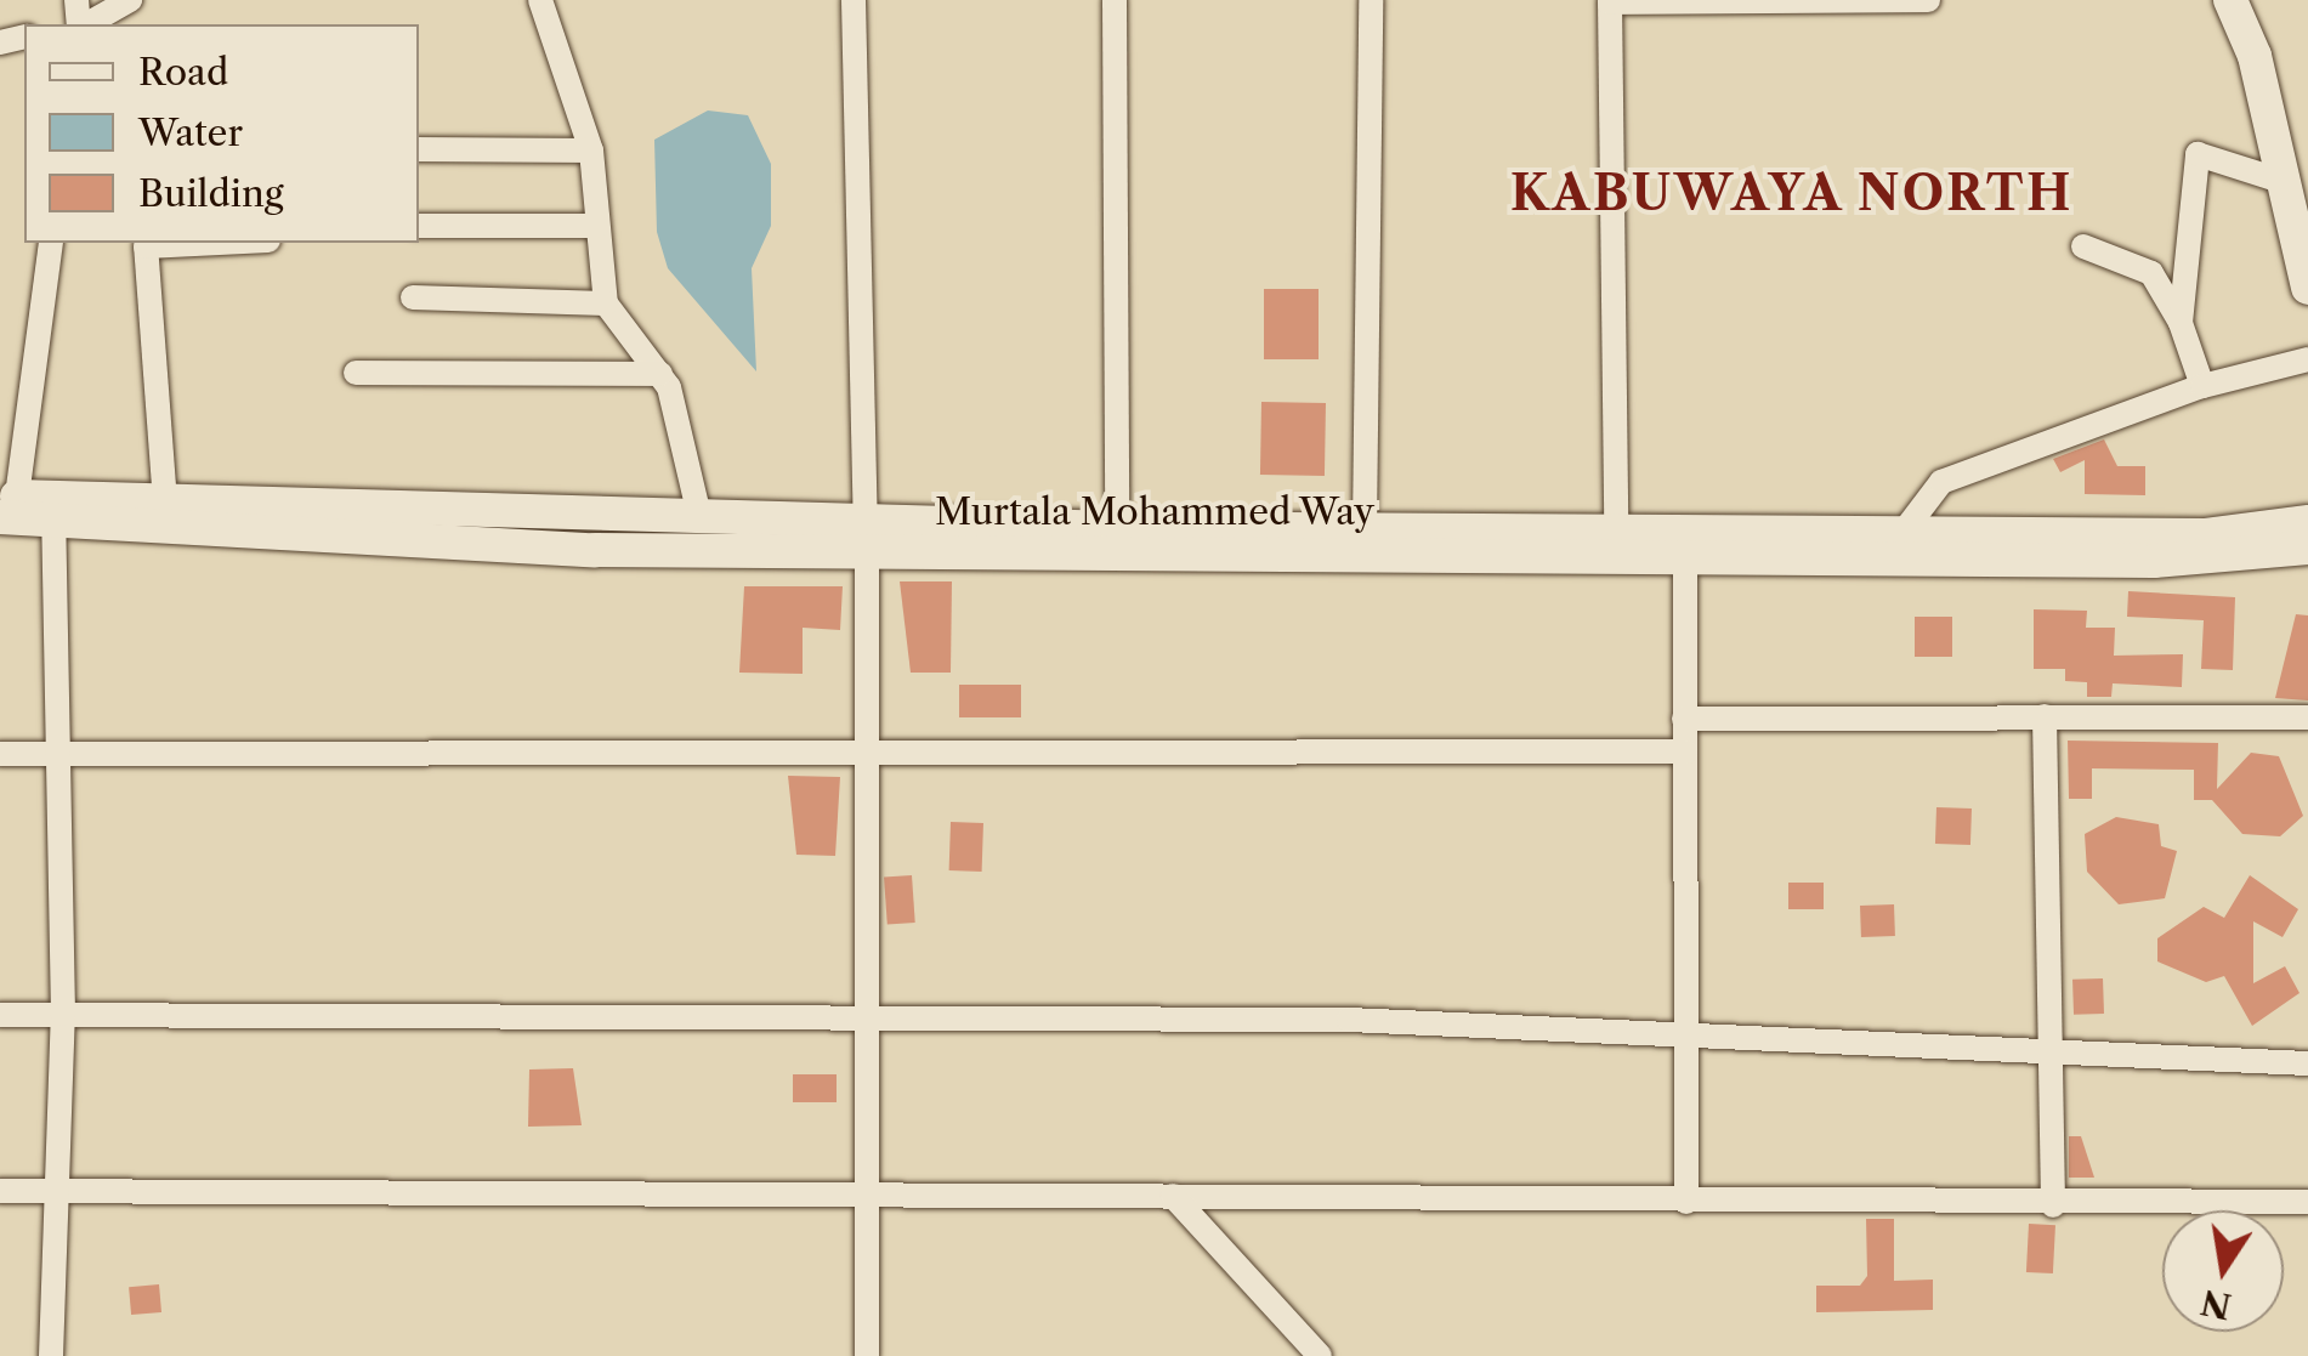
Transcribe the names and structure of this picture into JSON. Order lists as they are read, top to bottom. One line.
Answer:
{"streets":{"main road":["Murtala Mohammed Way"]},"districts":["KABUWAYA NORTH"],"legend":["Road","Water","Building"],"north":"bottom"}
